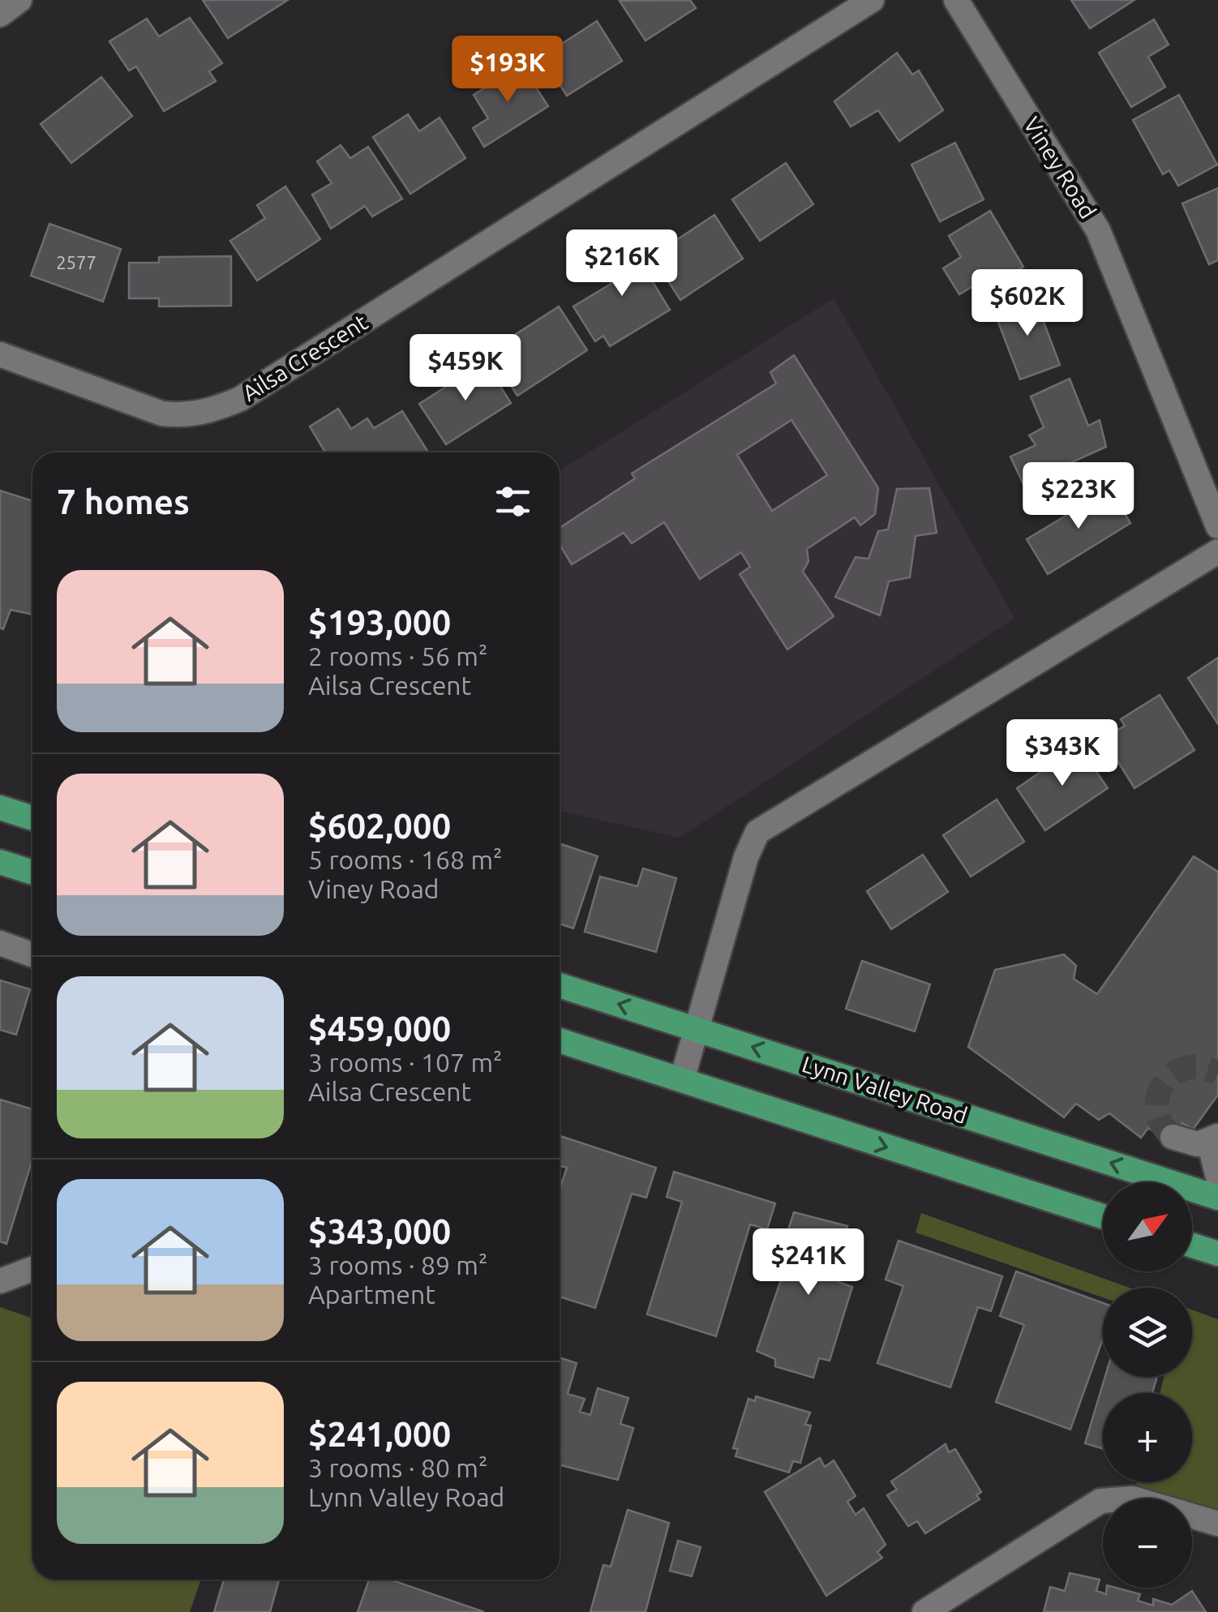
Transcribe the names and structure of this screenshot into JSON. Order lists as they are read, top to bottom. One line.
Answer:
{"streets":{"main road":["Lynn Valley Road"],"street":["Viney Road","Ailsa Crescent"]},"house_numbers":["2577"],"north":"top right","page":{"price":["$193K","$216K","$602K","$459K","$223K","$343K","$241K"],"heading":"7 homes","list":[{"name":"$193,000","note":"2 rooms · 56 m² · Ailsa Crescent"},{"name":"$602,000","note":"5 rooms · 168 m² · Viney Road"},{"name":"$459,000","note":"3 rooms · 107 m² · Ailsa Crescent"},{"name":"$343,000","note":"3 rooms · 89 m² · Apartment"},{"name":"$241,000","note":"3 rooms · 80 m² · Lynn Valley Road"}],"map_buttons":["+","−"]}}
